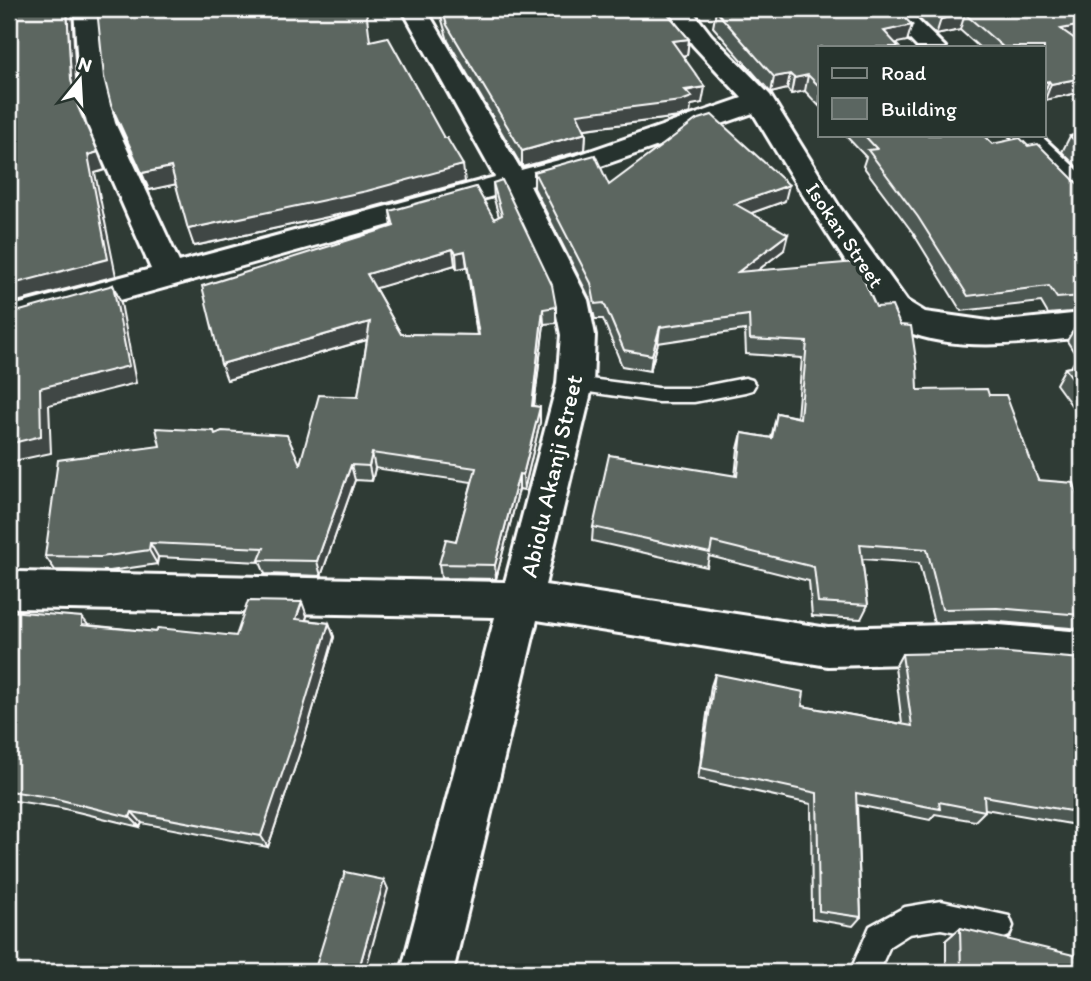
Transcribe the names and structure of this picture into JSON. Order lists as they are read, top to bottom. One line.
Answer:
{"streets":{"street":["Isokan Street","Abiolu Akanji Street"]},"legend":["Road","Building"],"north":"top"}
